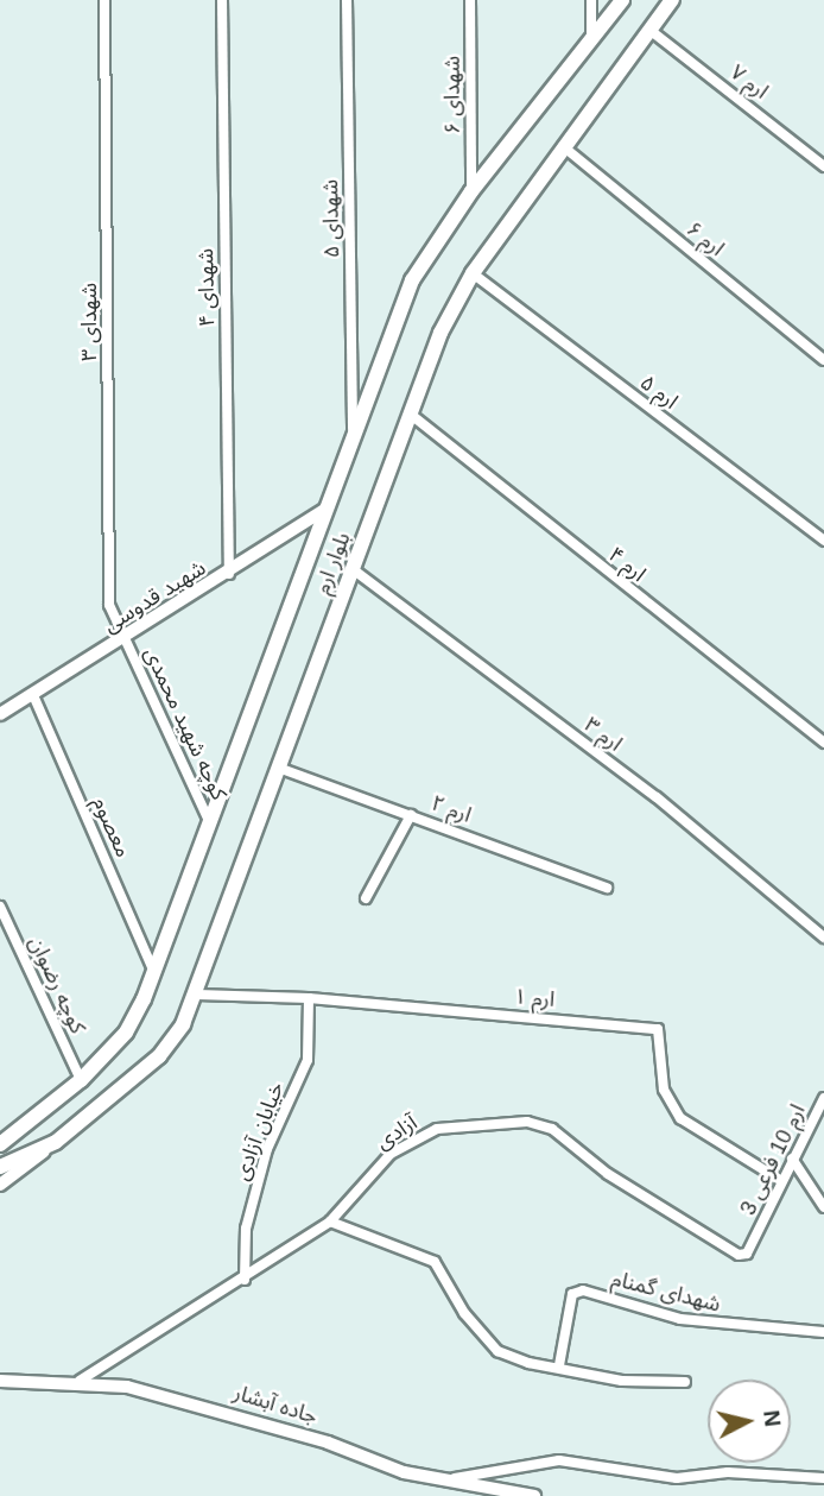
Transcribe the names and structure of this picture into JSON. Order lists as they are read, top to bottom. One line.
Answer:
{"streets":{"main road":["بلوار ارم"],"street":["ارم ۷","شهدای ۶","شهدای ۵","ارم ۶","شهدای ۴","شهدای ۳","ارم ۵","ارم ۴","شهید قدوسی","کوچه شهید محمدی","ارم ۳","ارم ۲","معصوم","کوچه رضوان","ارم ۱","خیابان آزادی","آزادی","ارم 10 فرعی 3","شهدای گمنام","جاده آبشار"]},"crossings":[["ارم ۷","بلوار ارم"],["شهدای ۶","بلوار ارم"],["شهدای ۵","بلوار ارم"],["ارم ۶","بلوار ارم"],["شهدای ۴","شهید قدوسی"],["شهدای ۳","شهید قدوسی"],["شهدای ۳","کوچه شهید محمدی"],["ارم ۵","بلوار ارم"],["بلوار ارم","ارم ۴"],["بلوار ارم","شهید قدوسی"],["بلوار ارم","کوچه شهید محمدی"],["بلوار ارم","ارم ۳"],["بلوار ارم","ارم ۲"],["بلوار ارم","معصوم"],["بلوار ارم","کوچه رضوان"],["بلوار ارم","ارم ۱"],["شهید قدوسی","کوچه شهید محمدی"],["شهید قدوسی","معصوم"],["ارم ۱","خیابان آزادی"],["ارم ۱","ارم 10 فرعی 3"],["خیابان آزادی","آزادی"],["آزادی","ارم 10 فرعی 3"],["آزادی","جاده آبشار"]],"north":"right"}
